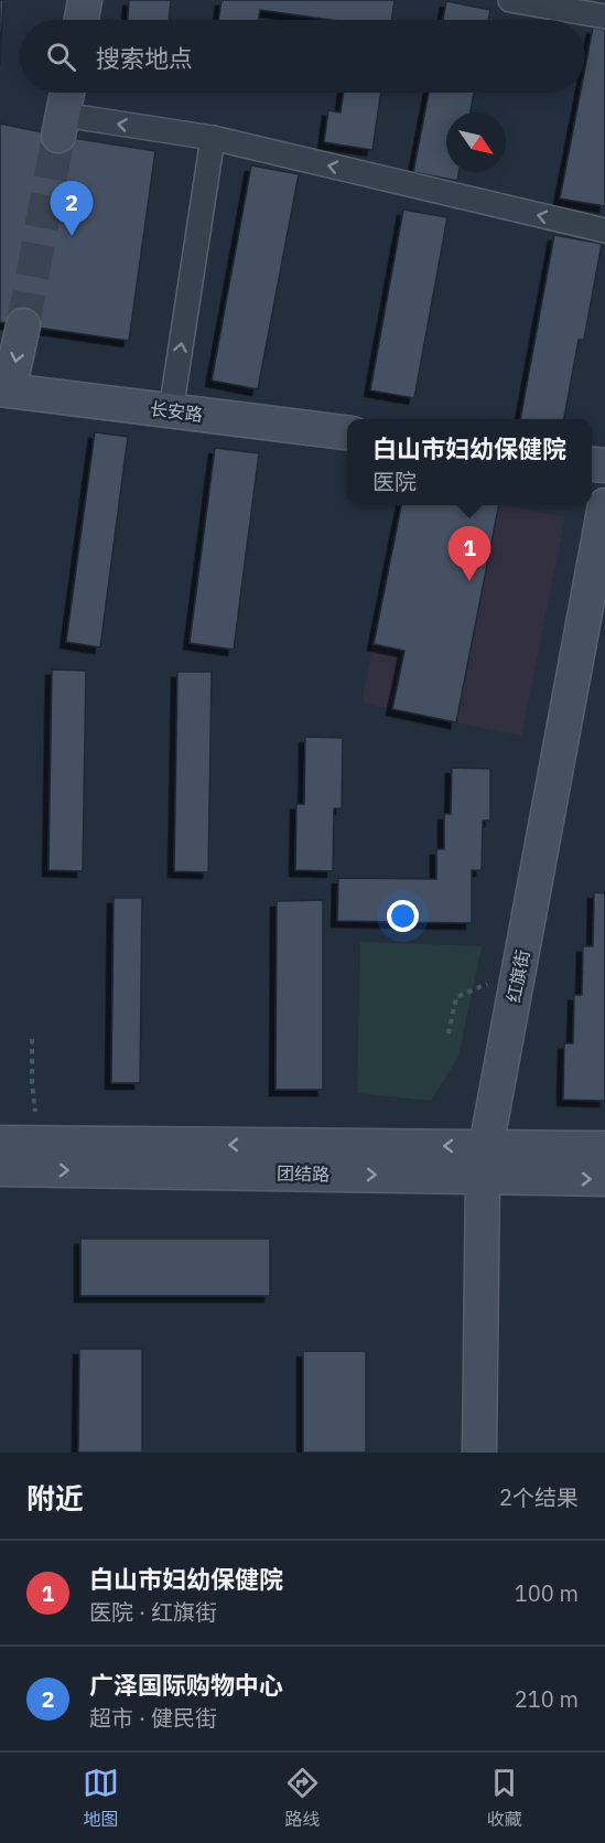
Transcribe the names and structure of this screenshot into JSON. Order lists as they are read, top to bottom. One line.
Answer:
{"streets":{"street":["长安路","红旗街","团结路"]},"crossings":[["红旗街","团结路"]],"north":"bottom right","page":{"search":"搜索地点","pins":["2","1"],"popup":["白山市妇幼保健院","医院"],"heading":["附近","2个结果"],"list":[{"mark":"1","name":"白山市妇幼保健院","note":"医院 · 红旗街","value":"100 m"},{"mark":"2","name":"广泽国际购物中心","note":"超市 · 健民街","value":"210 m"}],"nav":["地图","路线","收藏"]}}
